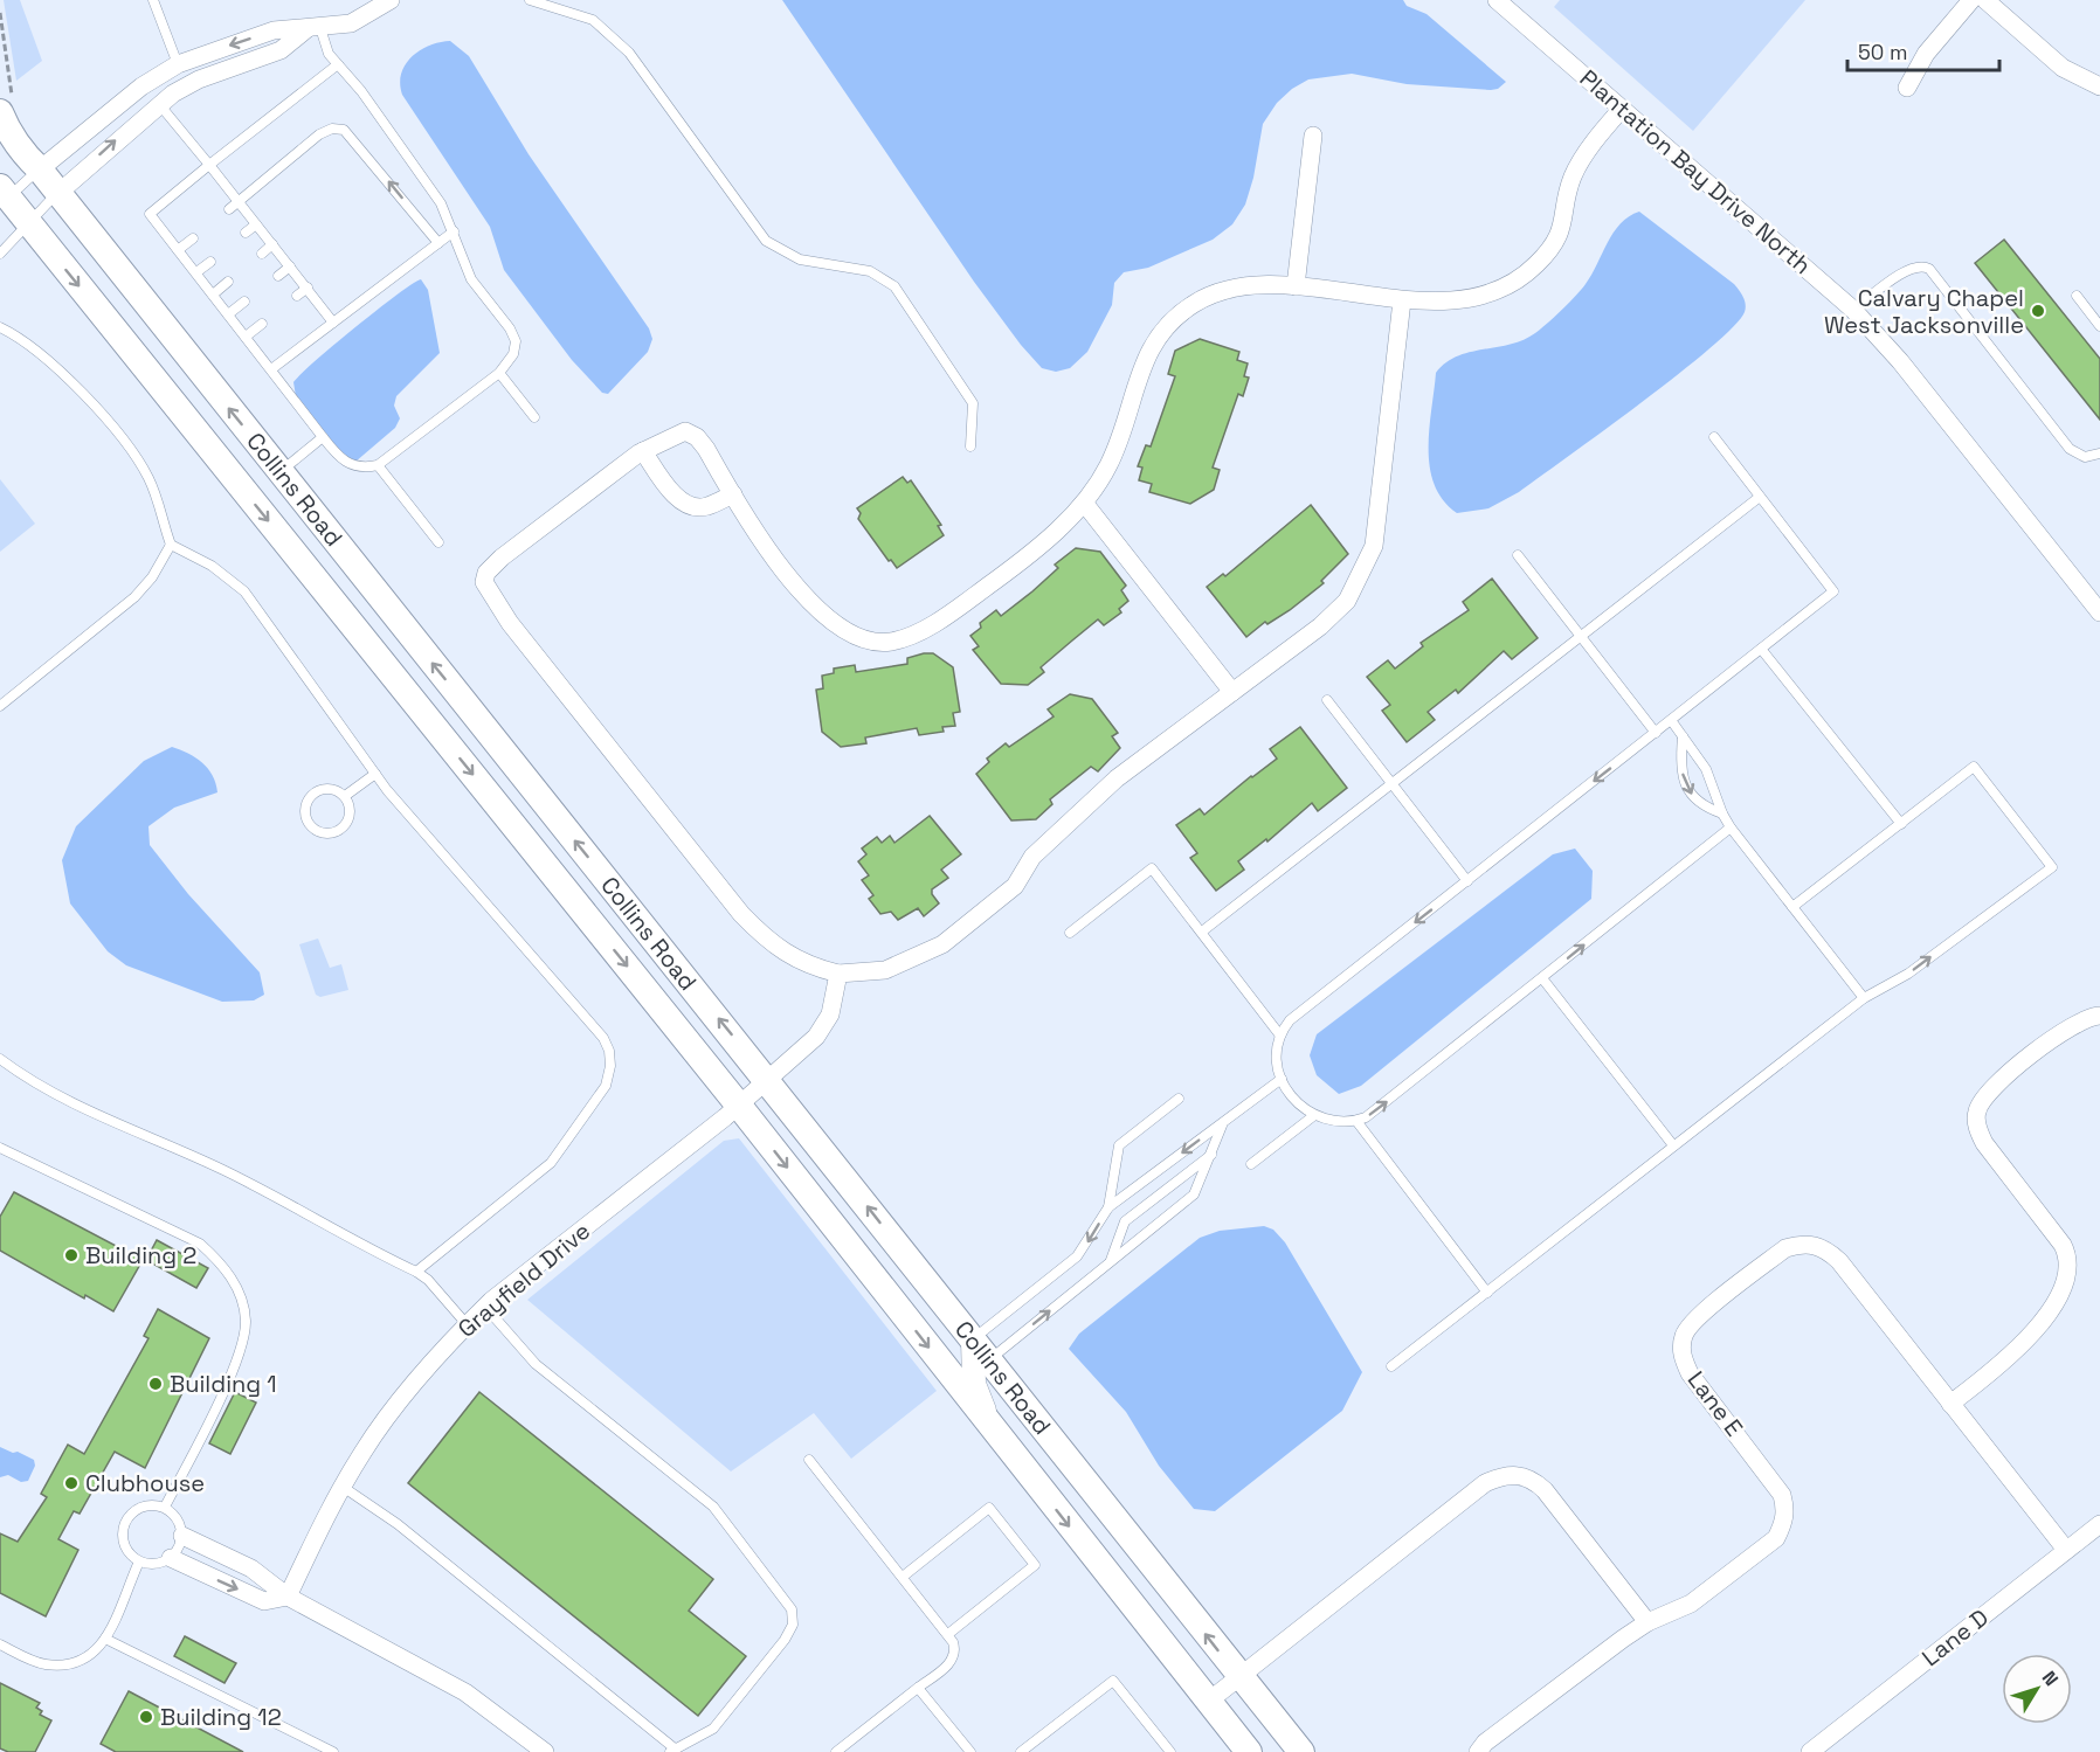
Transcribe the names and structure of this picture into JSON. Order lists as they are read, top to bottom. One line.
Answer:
{"streets":{"main road":["Collins Road"],"street":["Plantation Bay Drive North","Grayfield Drive","Lane E","Lane D"]},"crossings":[["Collins Road","Grayfield Drive"]],"places":["Calvary Chapel West Jacksonville","Building 2","Building 1","Clubhouse","Building 12"],"scale_bar":"50 m","north":"top right"}
